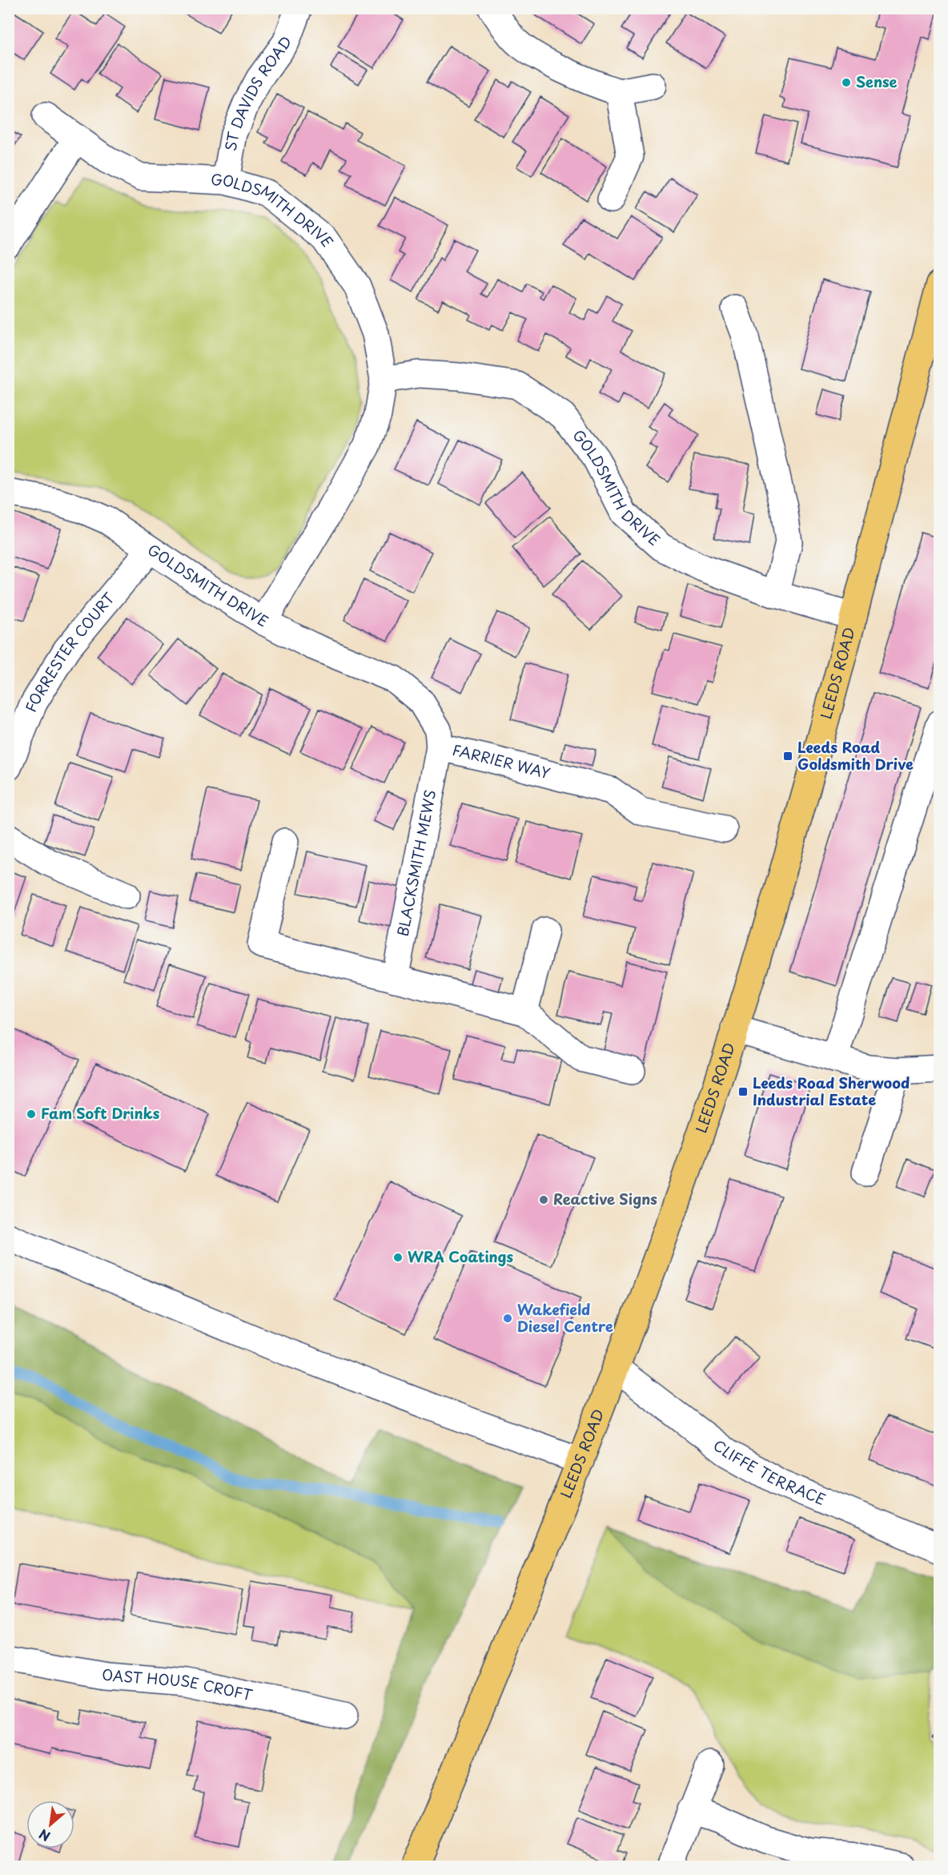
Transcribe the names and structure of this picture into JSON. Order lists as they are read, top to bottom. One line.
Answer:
{"streets":{"main road":["LEEDS ROAD"],"street":["ST DAVIDS ROAD","GOLDSMITH DRIVE","FORRESTER COURT","FARRIER WAY","BLACKSMITH MEWS","CLIFFE TERRACE","OAST HOUSE CROFT"]},"crossings":[["ST DAVIDS ROAD","GOLDSMITH DRIVE"],["GOLDSMITH DRIVE","FORRESTER COURT"],["GOLDSMITH DRIVE","LEEDS ROAD"],["GOLDSMITH DRIVE","FARRIER WAY"],["LEEDS ROAD","CLIFFE TERRACE"],["FARRIER WAY","BLACKSMITH MEWS"]],"places":{"other":["Sense","Fam Soft Drinks","Reactive Signs","WRA Coatings","Wakefield Diesel Centre"],"transit":["Leeds Road Goldsmith Drive","Leeds Road Sherwood Industrial Estate"]},"north":"bottom left"}
